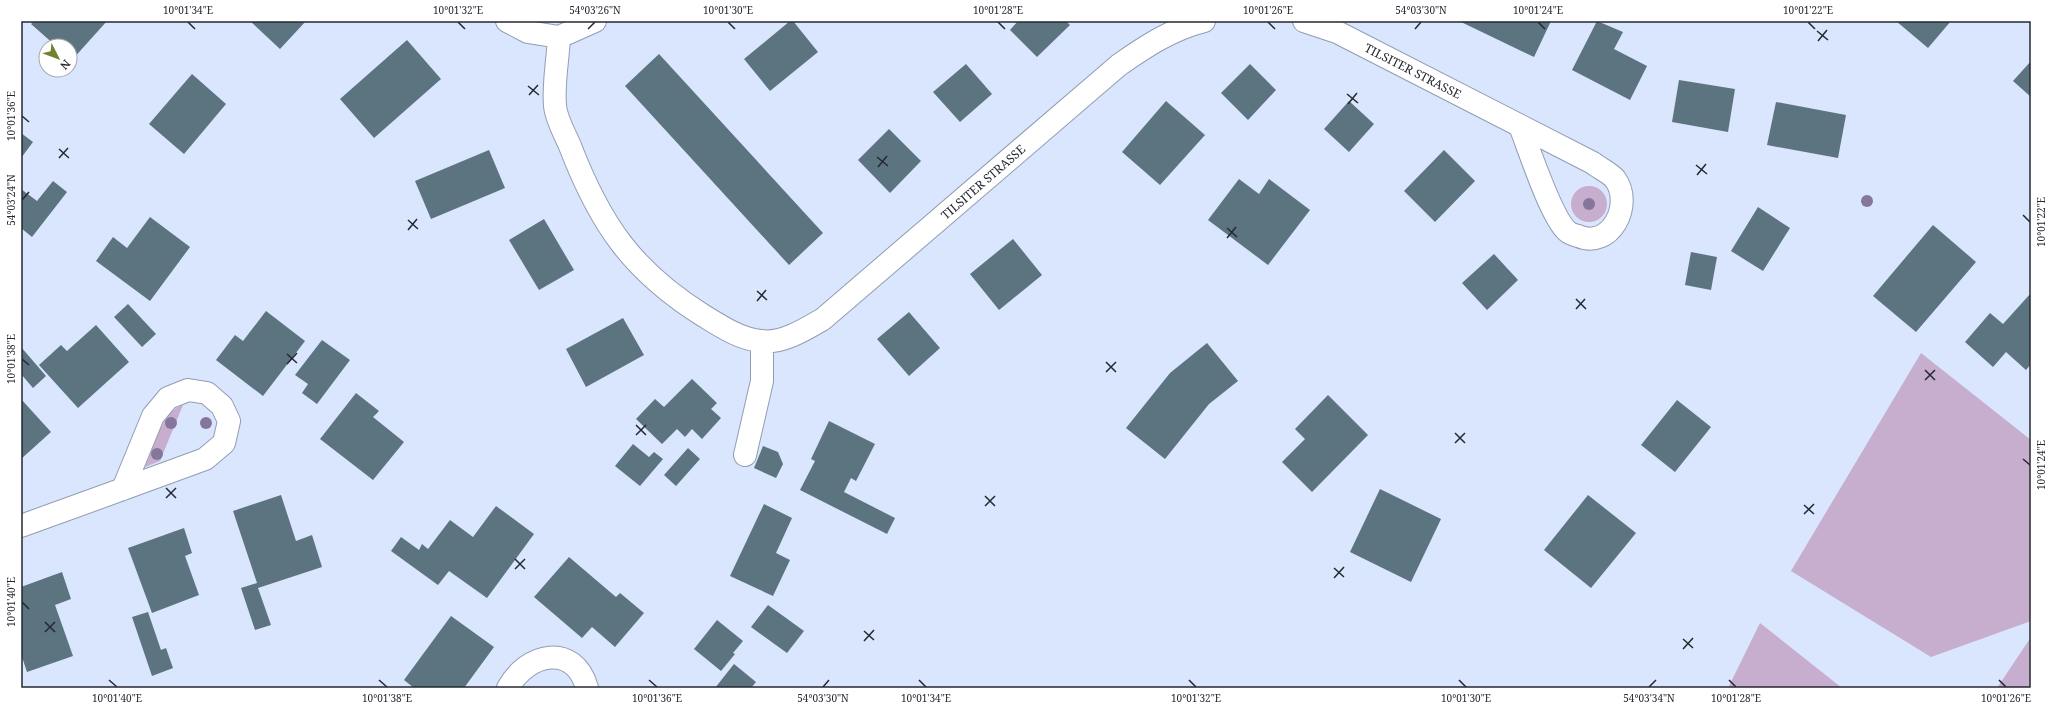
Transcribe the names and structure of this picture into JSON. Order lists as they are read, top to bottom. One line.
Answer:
{"streets":{"street":["TILSITER STRASSE"]},"north":"bottom right","coordinates":["10°01'34\"E","10°01'32\"E","54°03'26\"N","10°01'30\"E","10°01'28\"E","10°01'26\"E","54°03'30\"N","10°01'24\"E","10°01'22\"E","10°01'36\"E","54°03'24\"N","10°01'38\"E","10°01'40\"E","54°03'34\"N"]}
